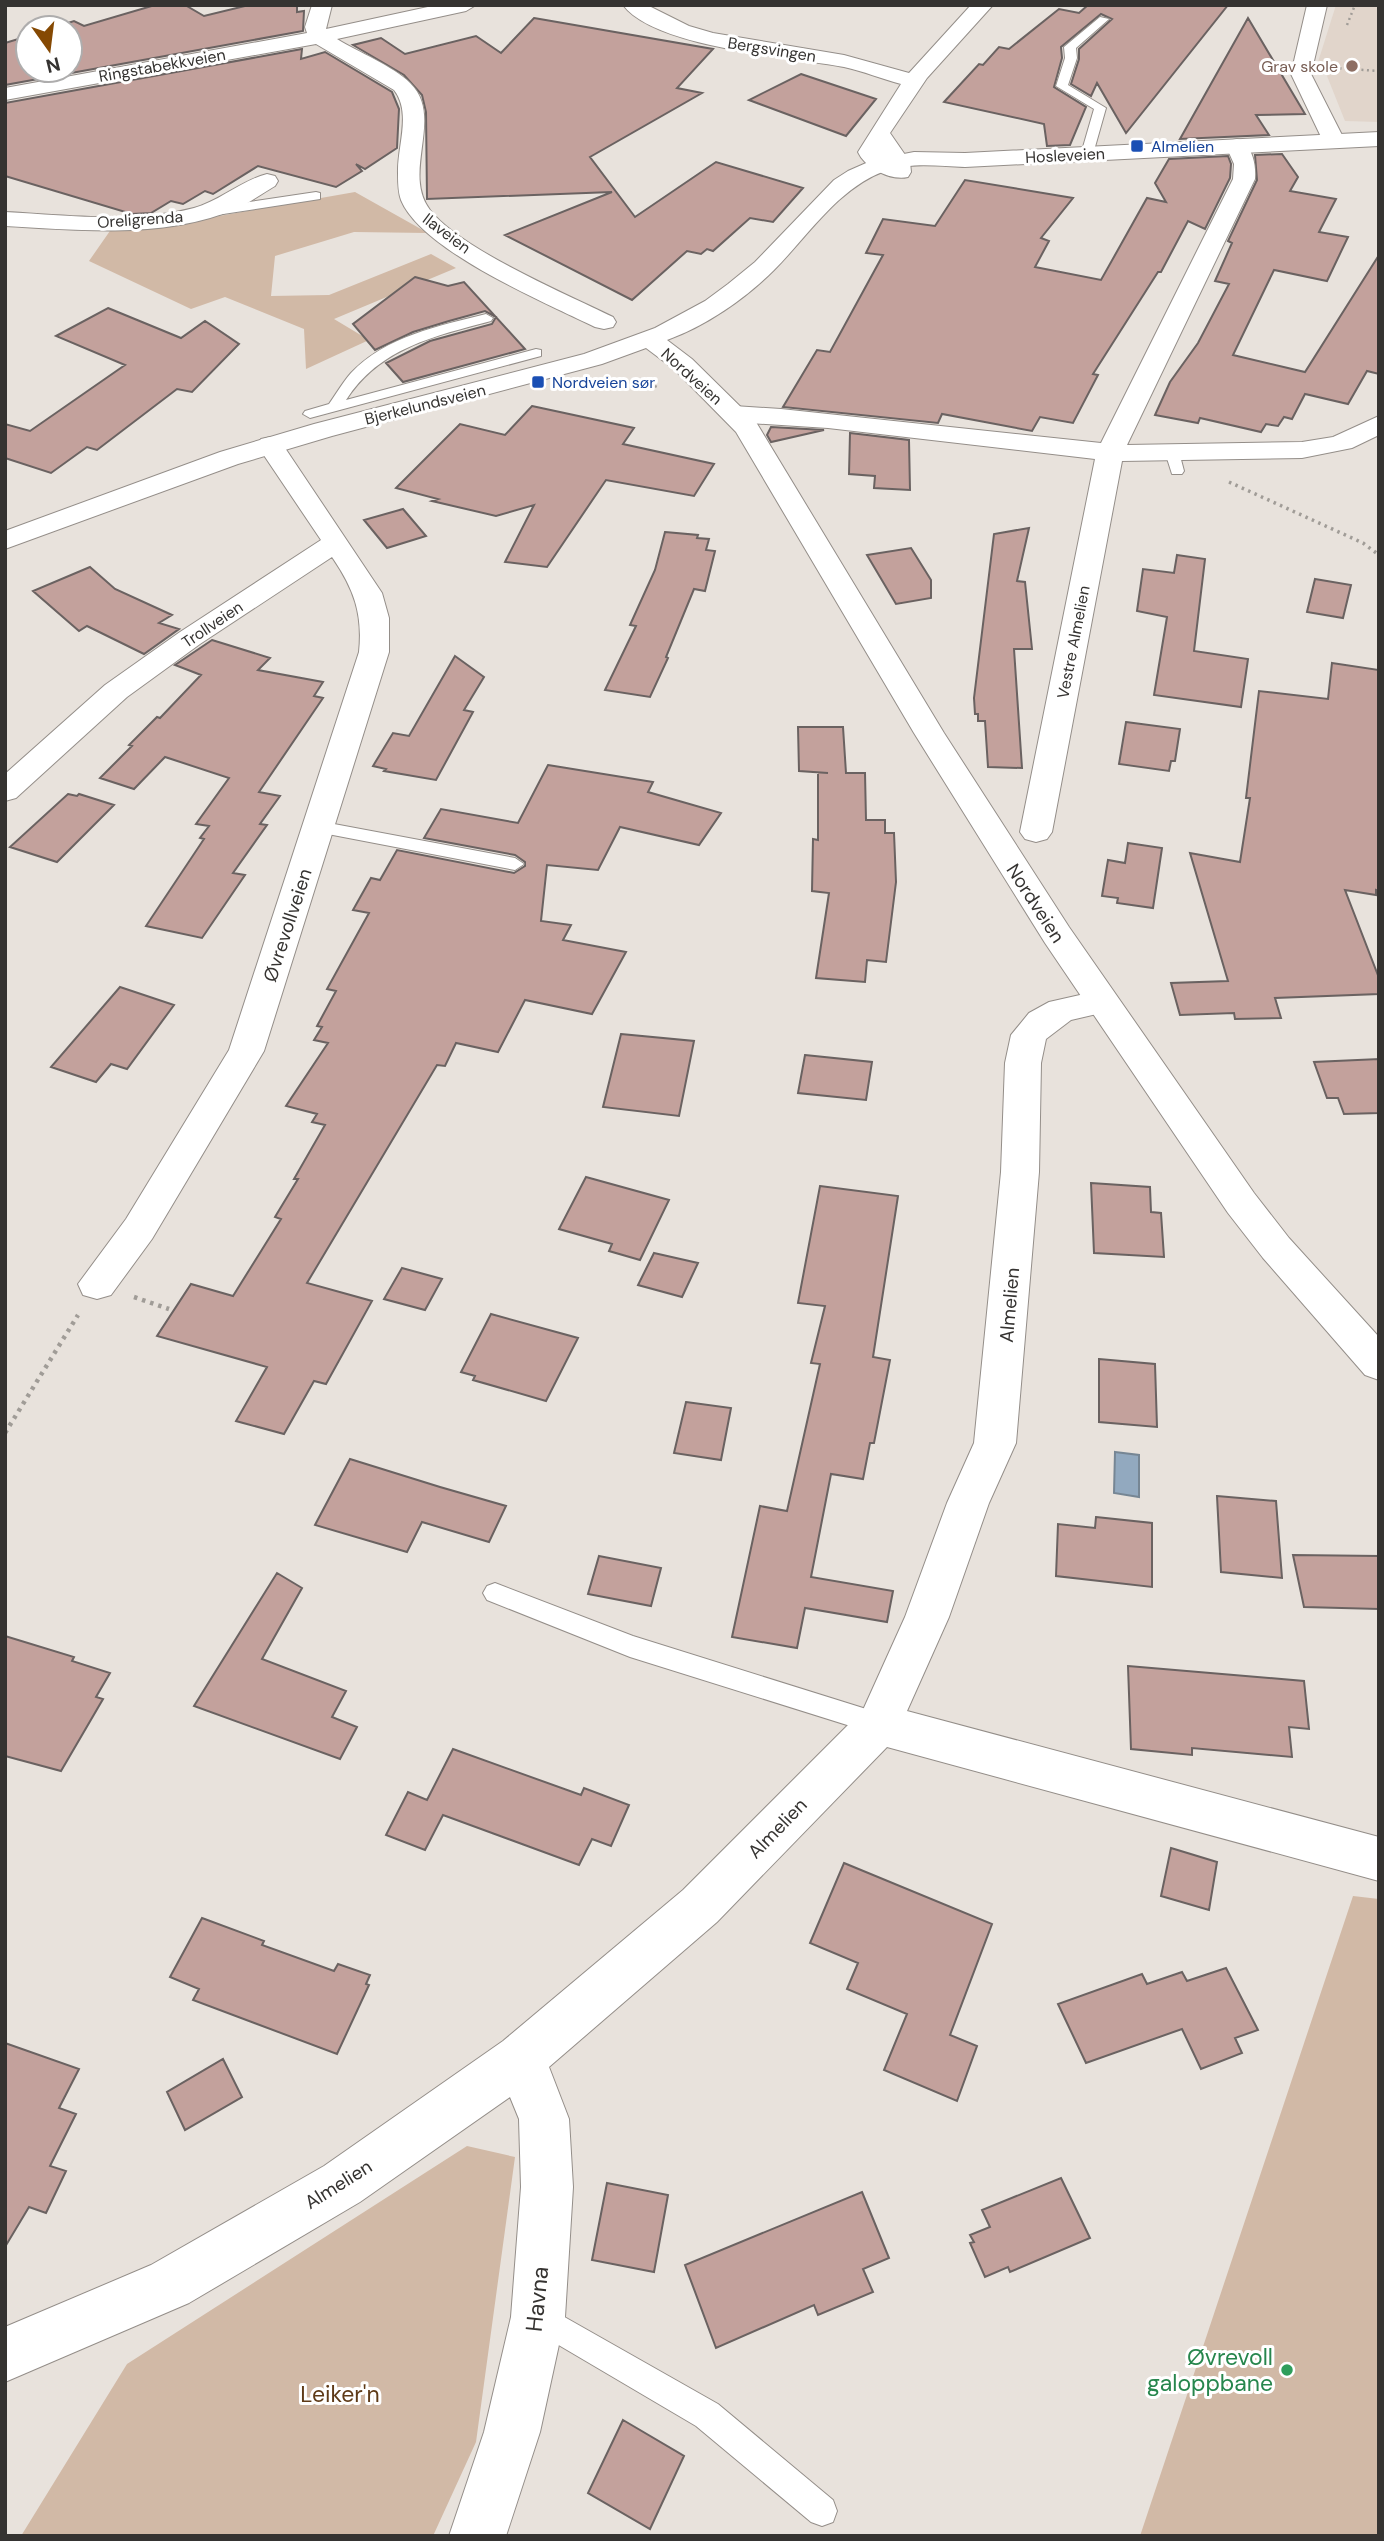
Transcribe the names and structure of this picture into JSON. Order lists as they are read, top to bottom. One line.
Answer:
{"streets":{"street":["Bergsvingen","Ringstabekkveien","Hosleveien","Oreligrenda","Ilaveien","Nordveien","Bjerkelundsveien","Trollveien","Vestre Almelien","Øvrevollveien","Almelien","Havna"]},"crossings":[["Ringstabekkveien","Ilaveien"],["Hosleveien","Bjerkelundsveien"],["Hosleveien","Vestre Almelien"],["Nordveien","Bjerkelundsveien"],["Nordveien","Almelien"],["Trollveien","Øvrevollveien"],["Almelien","Havna"]],"parks":["Leiker'n"],"places":{"other":["Grav skole","Øvrevoll galoppbane"],"transit":["Almelien","Nordveien sør"]},"north":"bottom"}
